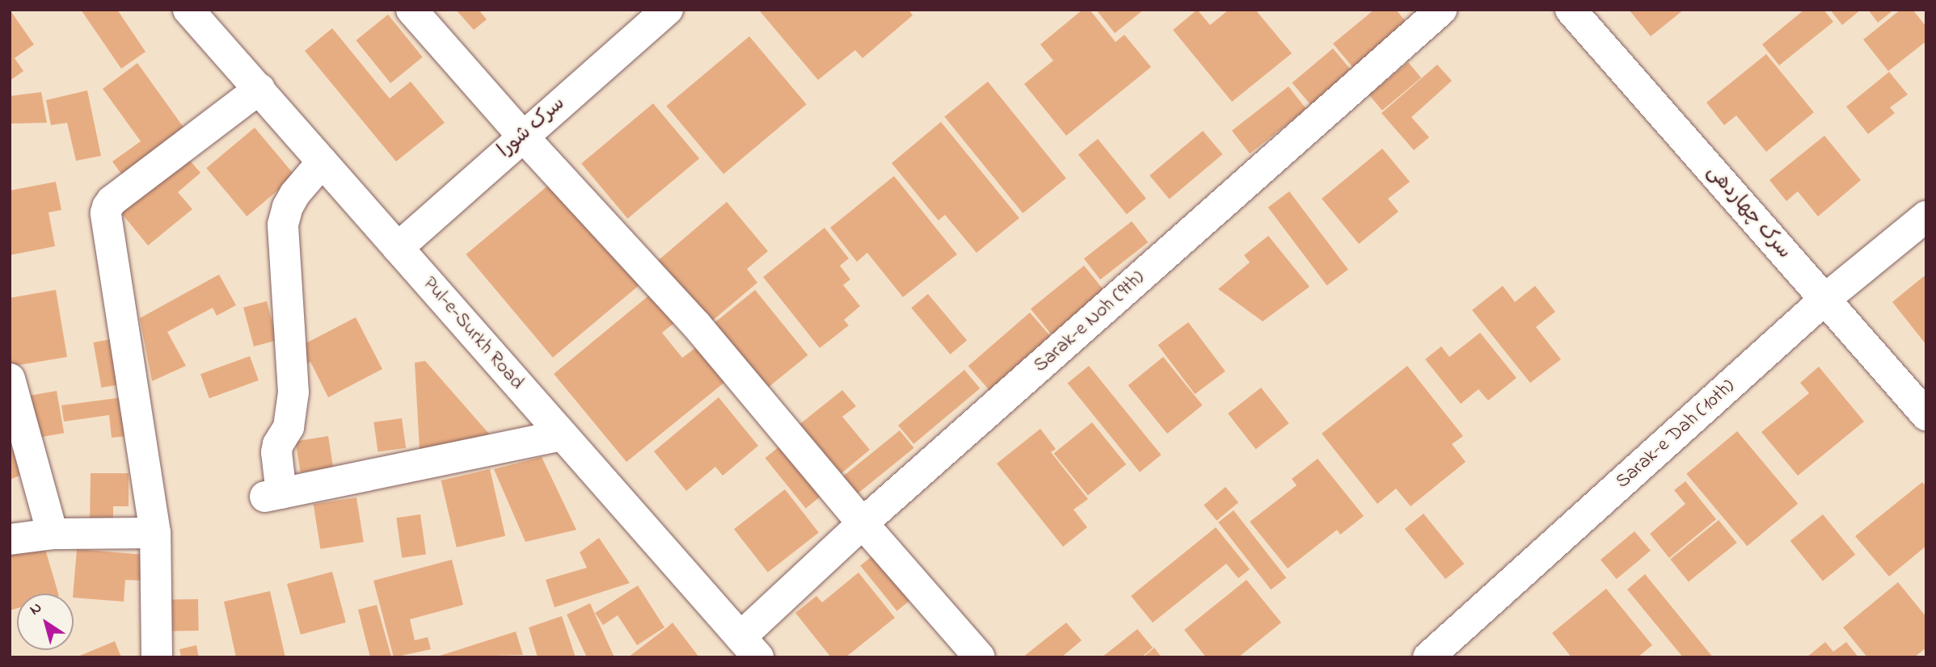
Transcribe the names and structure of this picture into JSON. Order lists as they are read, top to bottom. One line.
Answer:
{"streets":{"street":["سرک شورا","سرک چهاردهی","Sarak-e Noh (9th)","Pul-e-Surkh Road","Sarak-e Dah (10th)"]},"crossings":[["سرک شورا","Pul-e-Surkh Road"],["سرک چهاردهی","Sarak-e Dah (10th)"],["Sarak-e Noh (9th)","Pul-e-Surkh Road"]],"north":"top left"}
